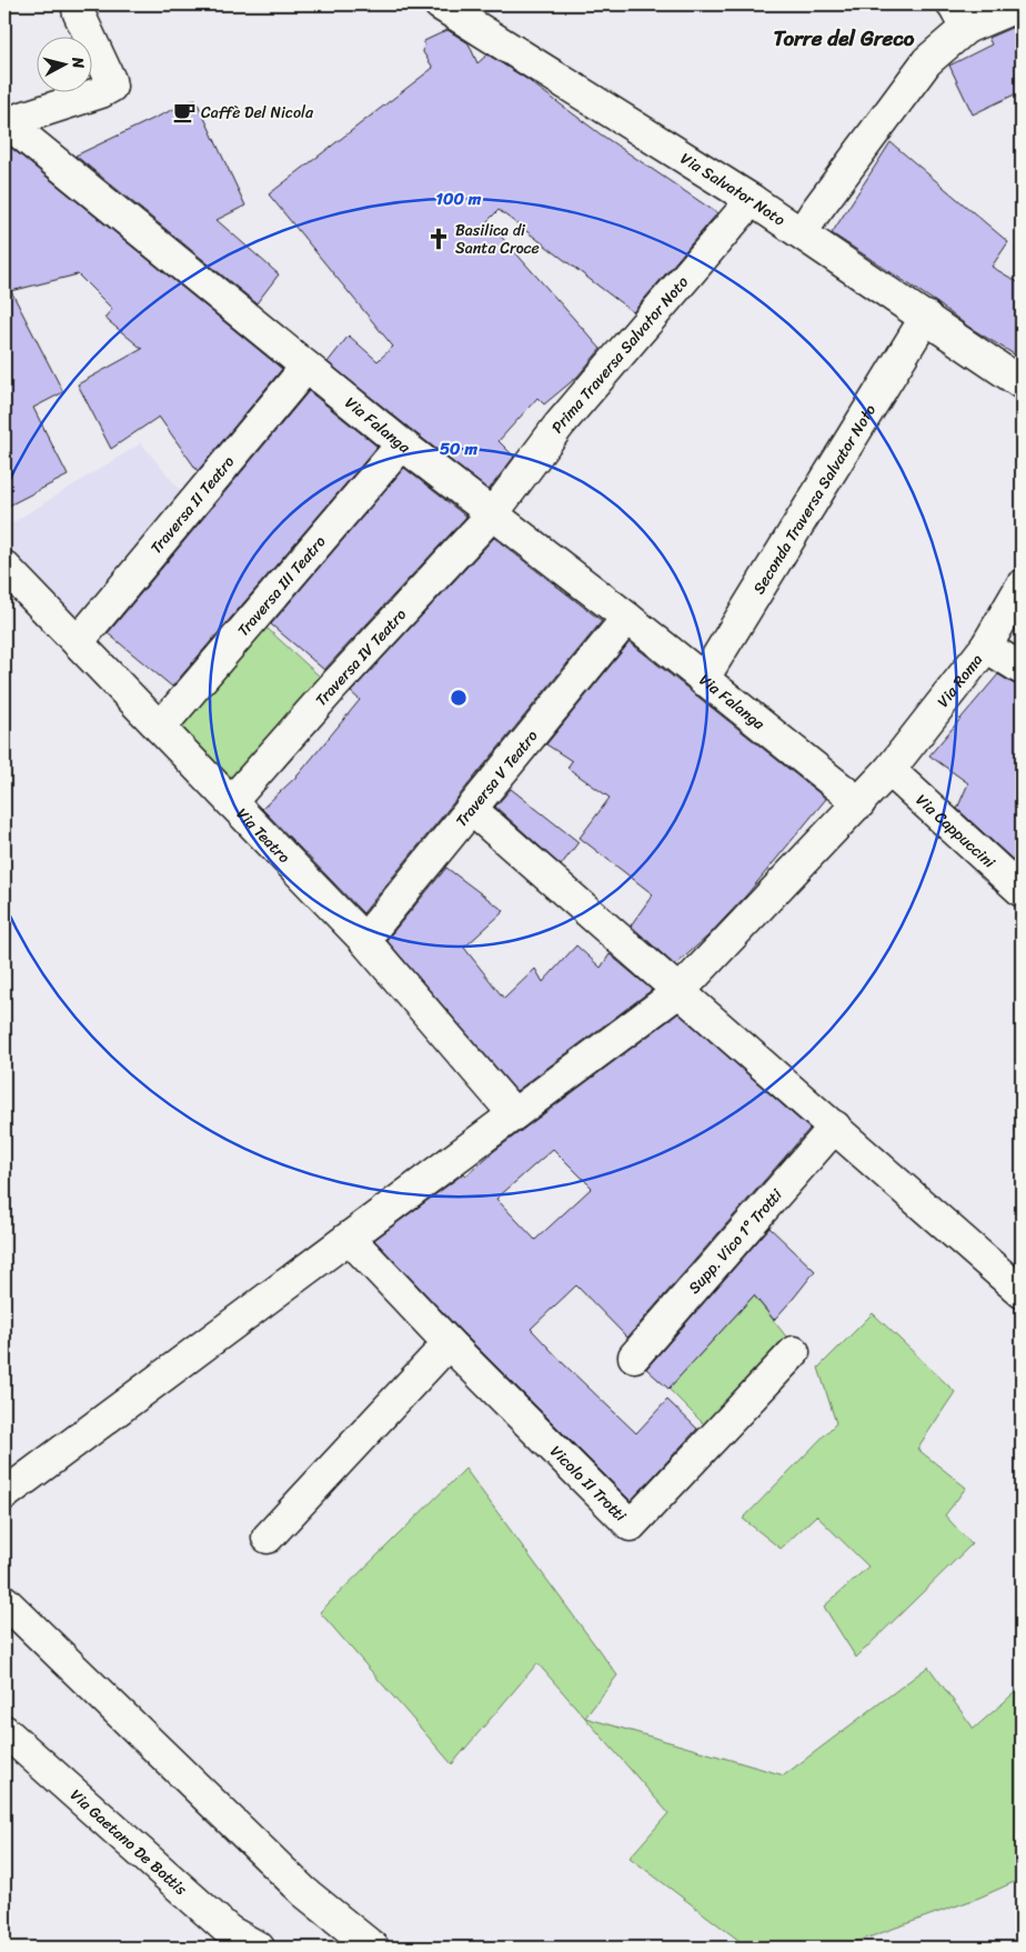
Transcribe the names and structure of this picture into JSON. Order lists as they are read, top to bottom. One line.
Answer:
{"streets":{"street":["Via Salvator Noto","Prima Traversa Salvator Noto","Via Falanga","Seconda Traversa Salvator Noto","Traversa II Teatro","Traversa III Teatro","Traversa IV Teatro","Via Roma","Traversa V Teatro","Via Cappuccini","Via Teatro","Supp. Vico 1° Trotti","Vicolo II Trotti","Via Gaetano De Bottis"]},"crossings":[["Via Salvator Noto","Prima Traversa Salvator Noto"],["Via Salvator Noto","Seconda Traversa Salvator Noto"],["Prima Traversa Salvator Noto","Via Falanga"],["Prima Traversa Salvator Noto","Traversa IV Teatro"],["Via Falanga","Seconda Traversa Salvator Noto"],["Via Falanga","Traversa II Teatro"],["Via Falanga","Traversa III Teatro"],["Via Falanga","Traversa IV Teatro"],["Via Falanga","Via Roma"],["Via Falanga","Traversa V Teatro"],["Traversa II Teatro","Via Teatro"],["Traversa III Teatro","Via Teatro"],["Traversa IV Teatro","Via Teatro"],["Via Roma","Via Cappuccini"],["Via Roma","Via Teatro"],["Via Roma","Vicolo II Trotti"],["Traversa V Teatro","Via Teatro"]],"districts":["Torre del Greco"],"places":{"cafe":["Caffè Del Nicola"],"church":["Basilica di Santa Croce"]},"north":"right","rings":["100 m","50 m"]}
